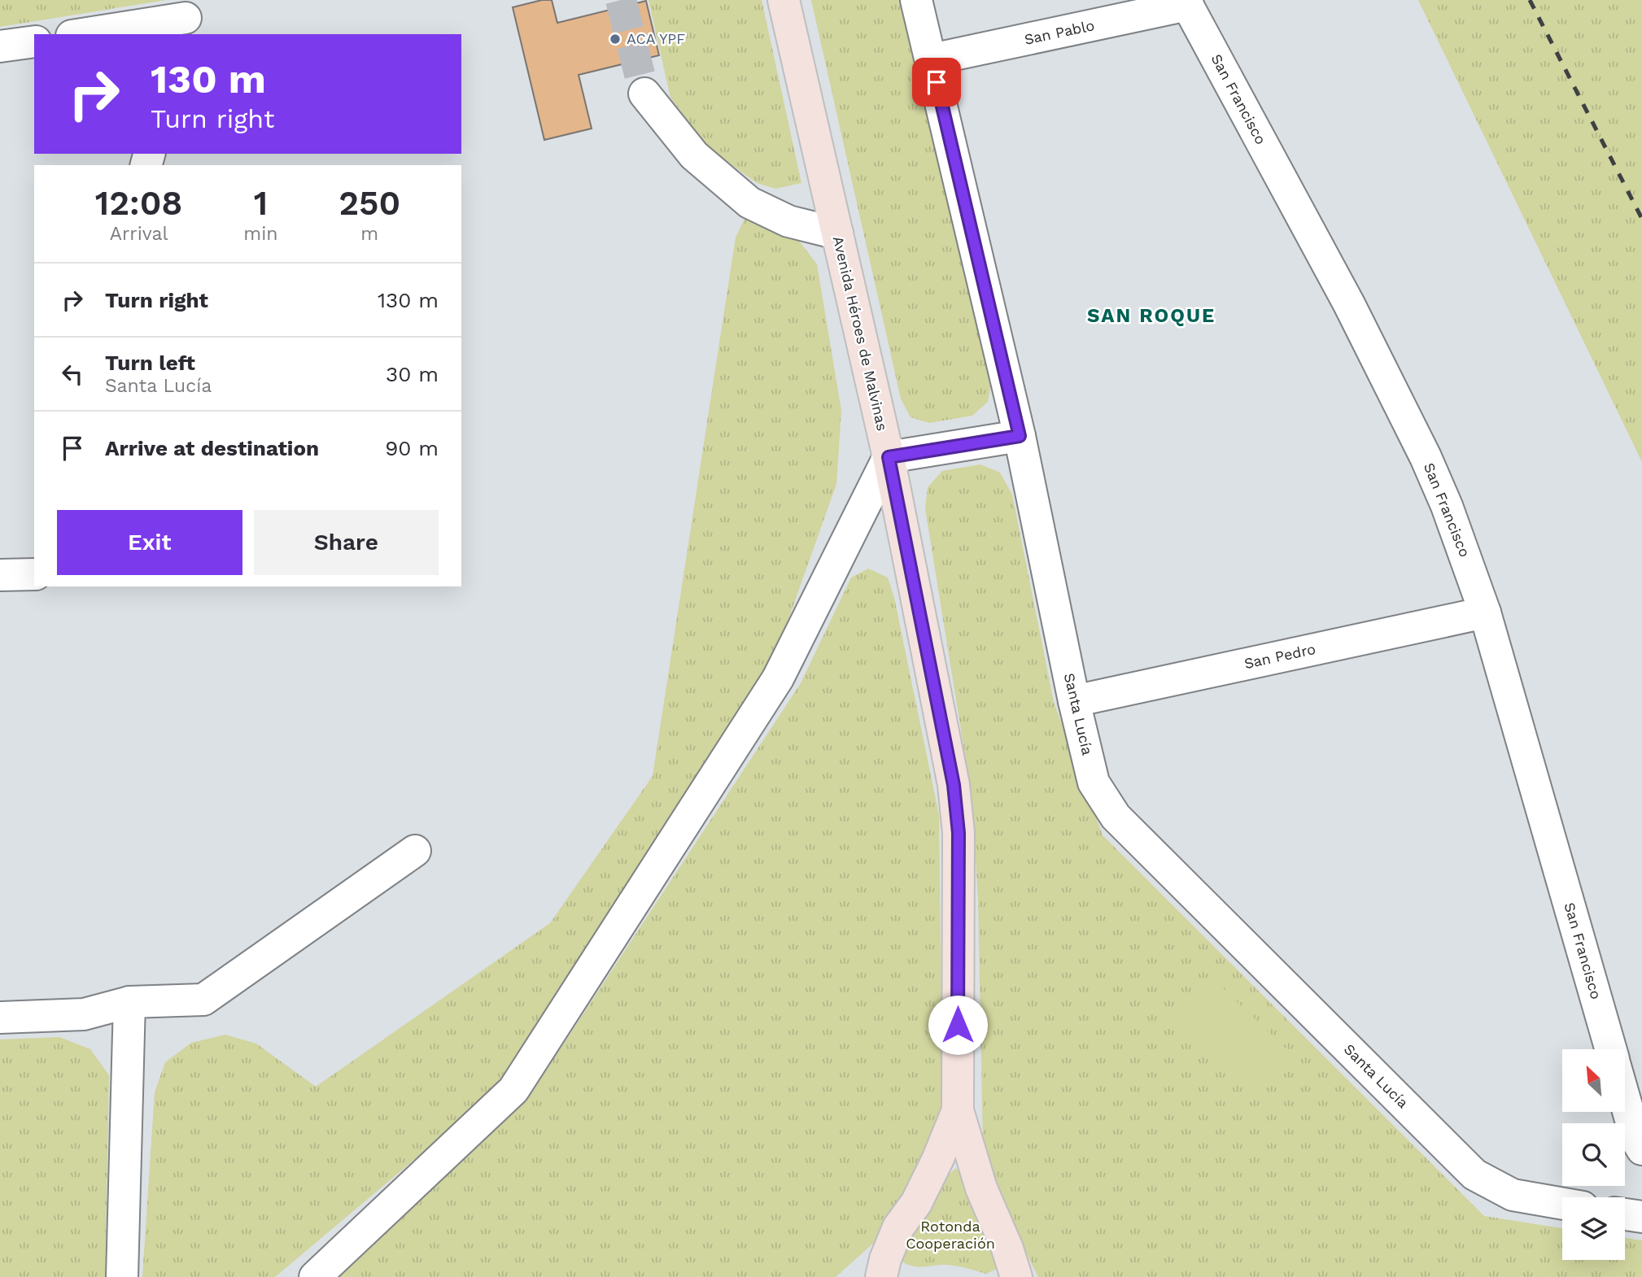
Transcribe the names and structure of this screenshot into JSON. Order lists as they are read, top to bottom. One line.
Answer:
{"streets":{"main road":["Avenida Héroes de Malvinas"],"street":["San Pablo","San Francisco","San Pedro","Santa Lucía"]},"crossings":[["San Pablo","San Francisco"],["San Pablo","Santa Lucía"],["San Francisco","San Pedro"],["San Pedro","Santa Lucía"]],"districts":["SAN ROQUE"],"parks":["Rotonda Cooperación"],"places":["ACA YPF"],"north":"top left","page":{"turn":["130 m","Turn right"],"eta":["12:08","Arrival","1","min","250","m"],"list":[{"name":"Turn right","value":"130 m"},{"name":"Turn left","note":"Santa Lucía","value":"30 m"},{"name":"Arrive at destination","value":"90 m"}],"buttons":["Exit","Share"]}}
